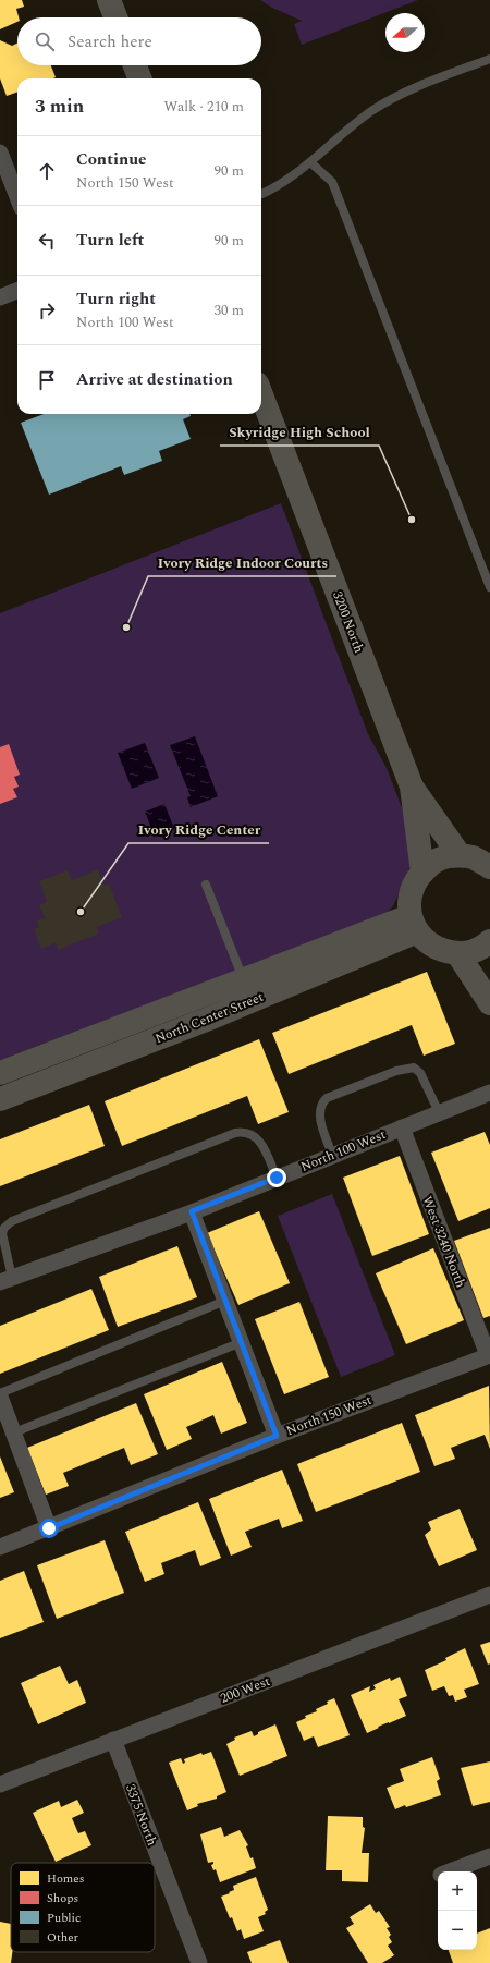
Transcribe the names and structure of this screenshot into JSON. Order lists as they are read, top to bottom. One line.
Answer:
{"streets":{"street":["3200 North","North Center Street","North 100 West","West 3240 North","North 150 West","200 West","3375 North"]},"crossings":[["North 100 West","West 3240 North"],["West 3240 North","North 150 West"],["200 West","3375 North"]],"places":["Skyridge High School","Ivory Ridge Indoor Courts","Ivory Ridge Center"],"legend":["Homes","Shops","Public","Other"],"north":"left","page":{"search":"Search here","heading":["3 min","Walk · 210 m"],"list":[["Continue","North 150 West","90 m"],["Turn left","90 m"],["Turn right","North 100 West","30 m"],"Arrive at destination"],"map_buttons":["+","−"]}}
